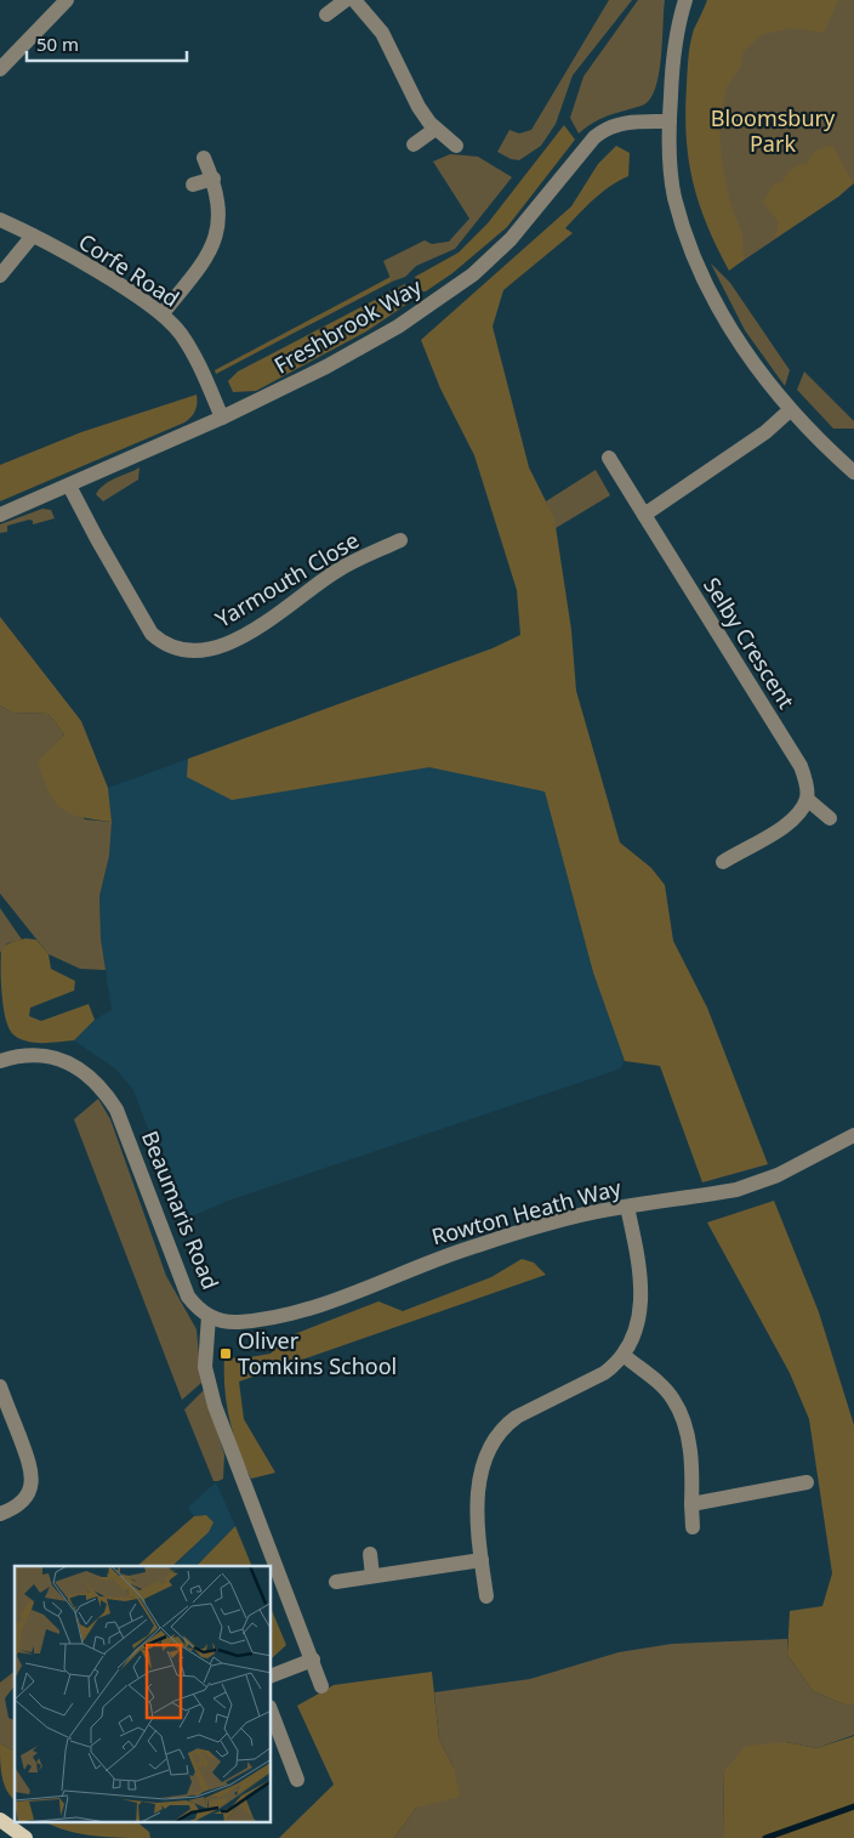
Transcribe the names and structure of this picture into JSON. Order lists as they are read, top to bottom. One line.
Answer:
{"streets":{"street":["Corfe Road","Freshbrook Way","Yarmouth Close","Selby Crescent","Beaumaris Road","Rowton Heath Way"]},"crossings":[["Corfe Road","Freshbrook Way"],["Freshbrook Way","Yarmouth Close"],["Beaumaris Road","Rowton Heath Way"]],"parks":["Bloomsbury Park"],"places":{"transit":["Oliver Tomkins School"]},"scale_bar":"50 m"}
